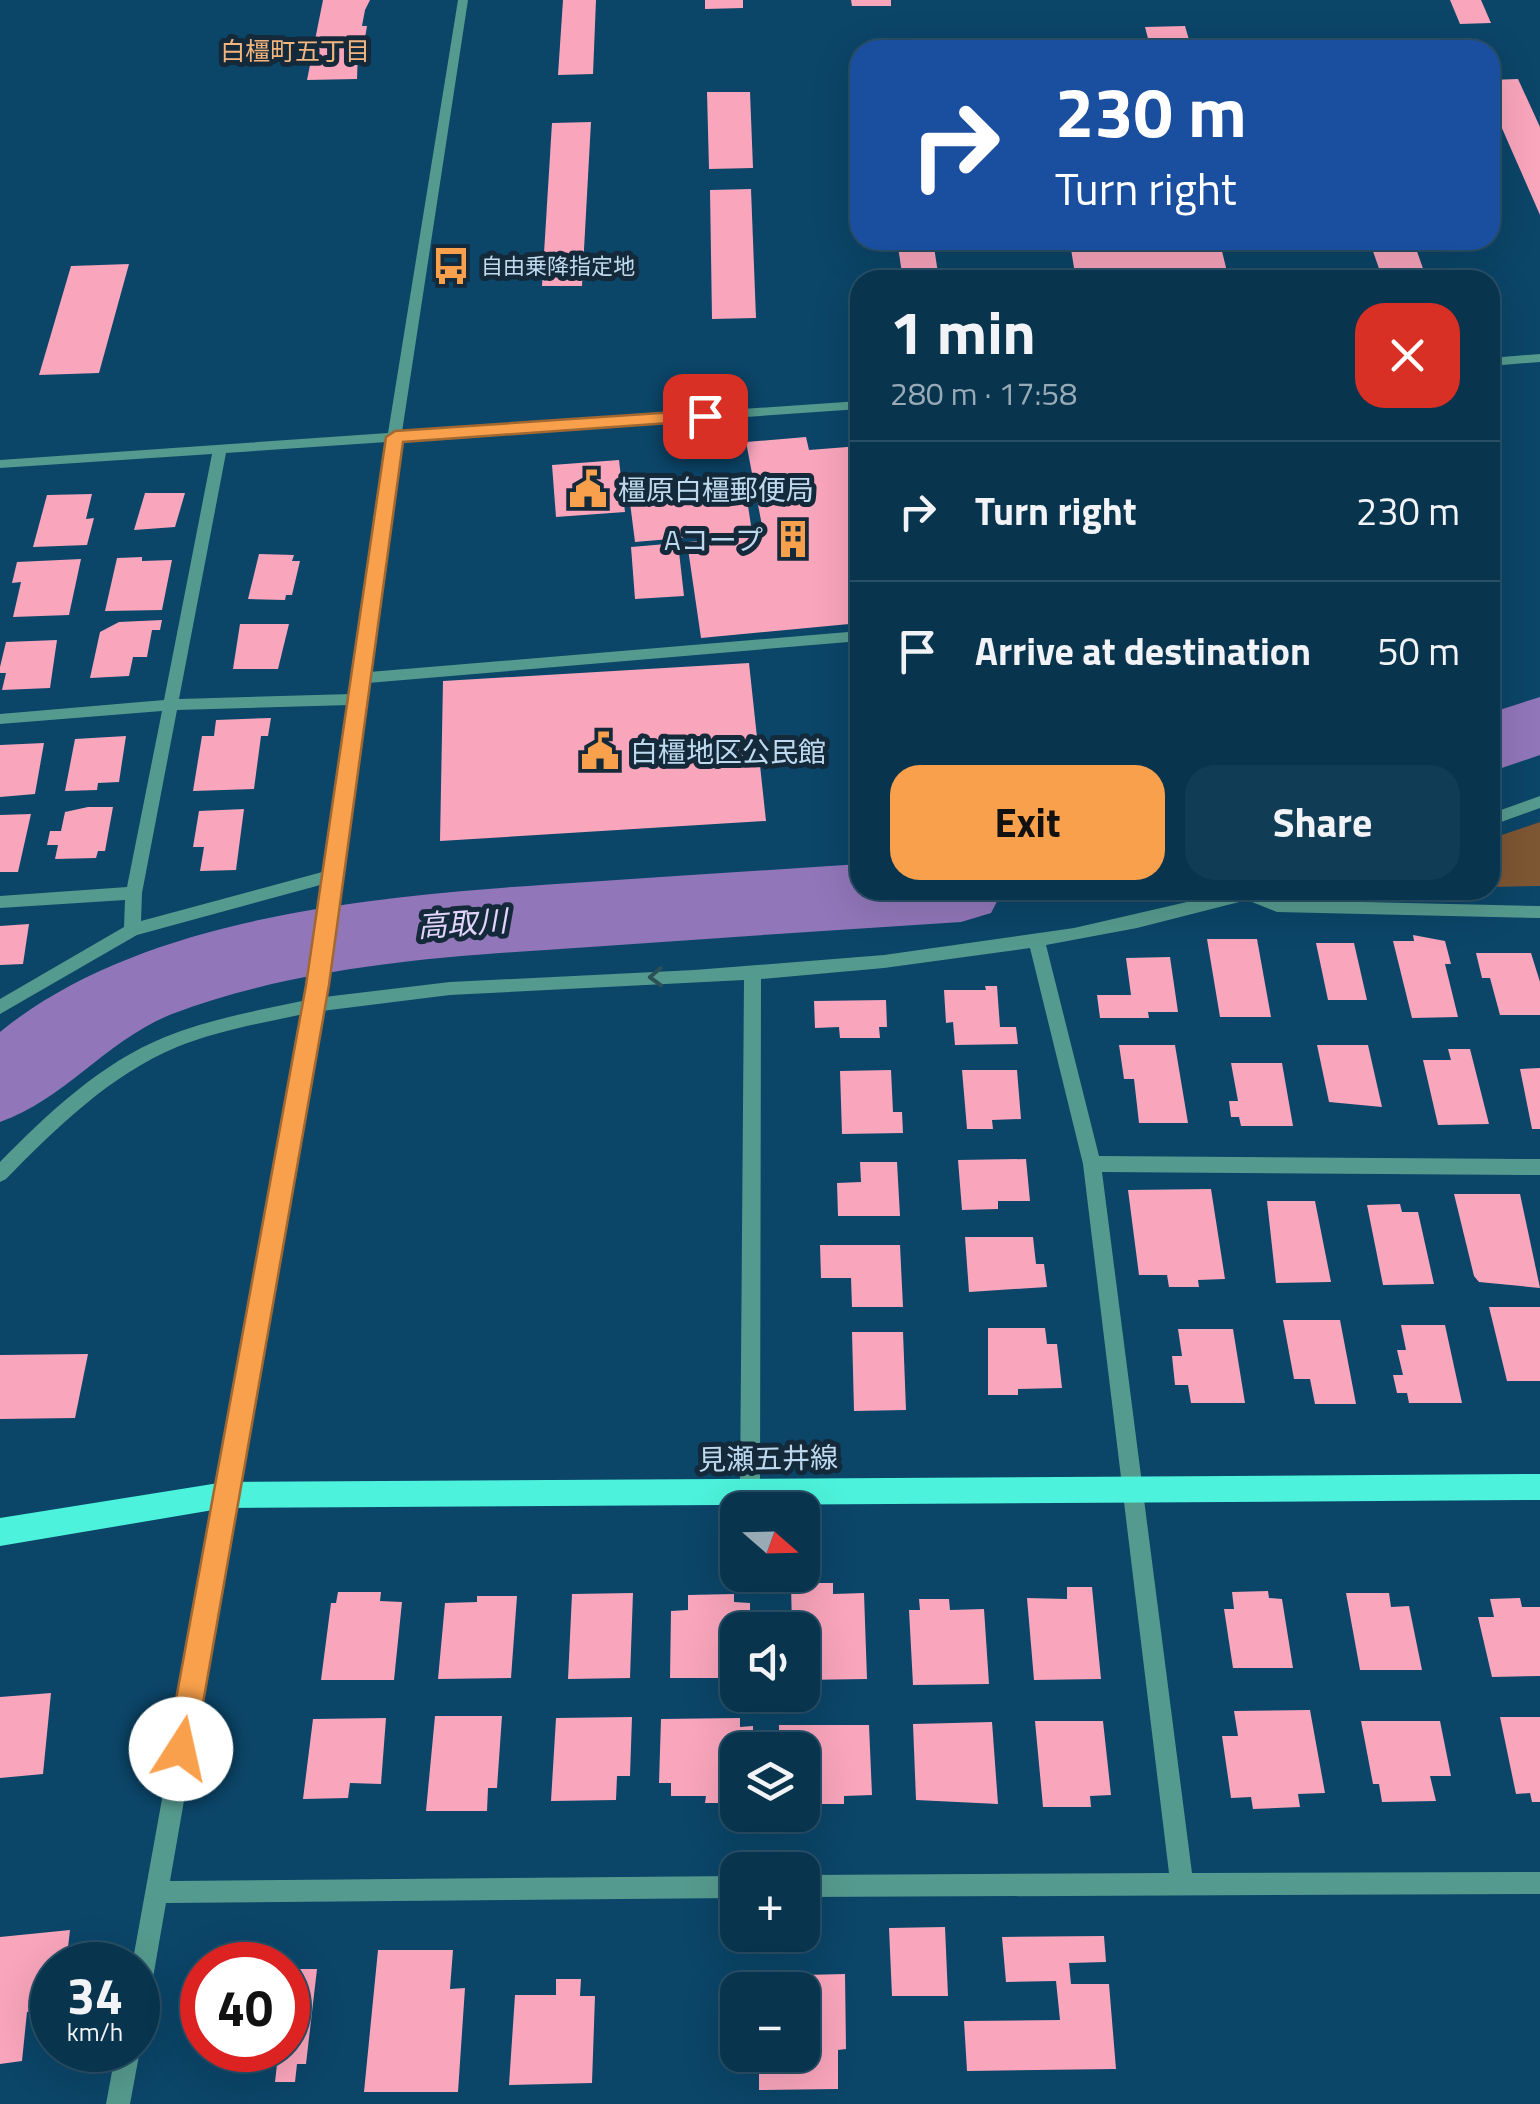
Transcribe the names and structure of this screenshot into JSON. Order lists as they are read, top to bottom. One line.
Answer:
{"streets":{"main road":["見瀬五井線"]},"districts":["白橿町五丁目"],"water":["高取川"],"places":{"bus stop":["自由乗降指定地"],"public building":["橿原白橿郵便局","白橿地区公民館"],"building":["Aコープ"]},"north":"right","page":{"turn":["230 m","Turn right"],"heading":["1 min","280 m · 17:58"],"list":[{"name":"Turn right","value":"230 m"},{"name":"Arrive at destination","value":"50 m"}],"buttons":["Exit","Share"],"map_buttons":["+","−"],"speed":"34 km/h","limit":"40"}}
